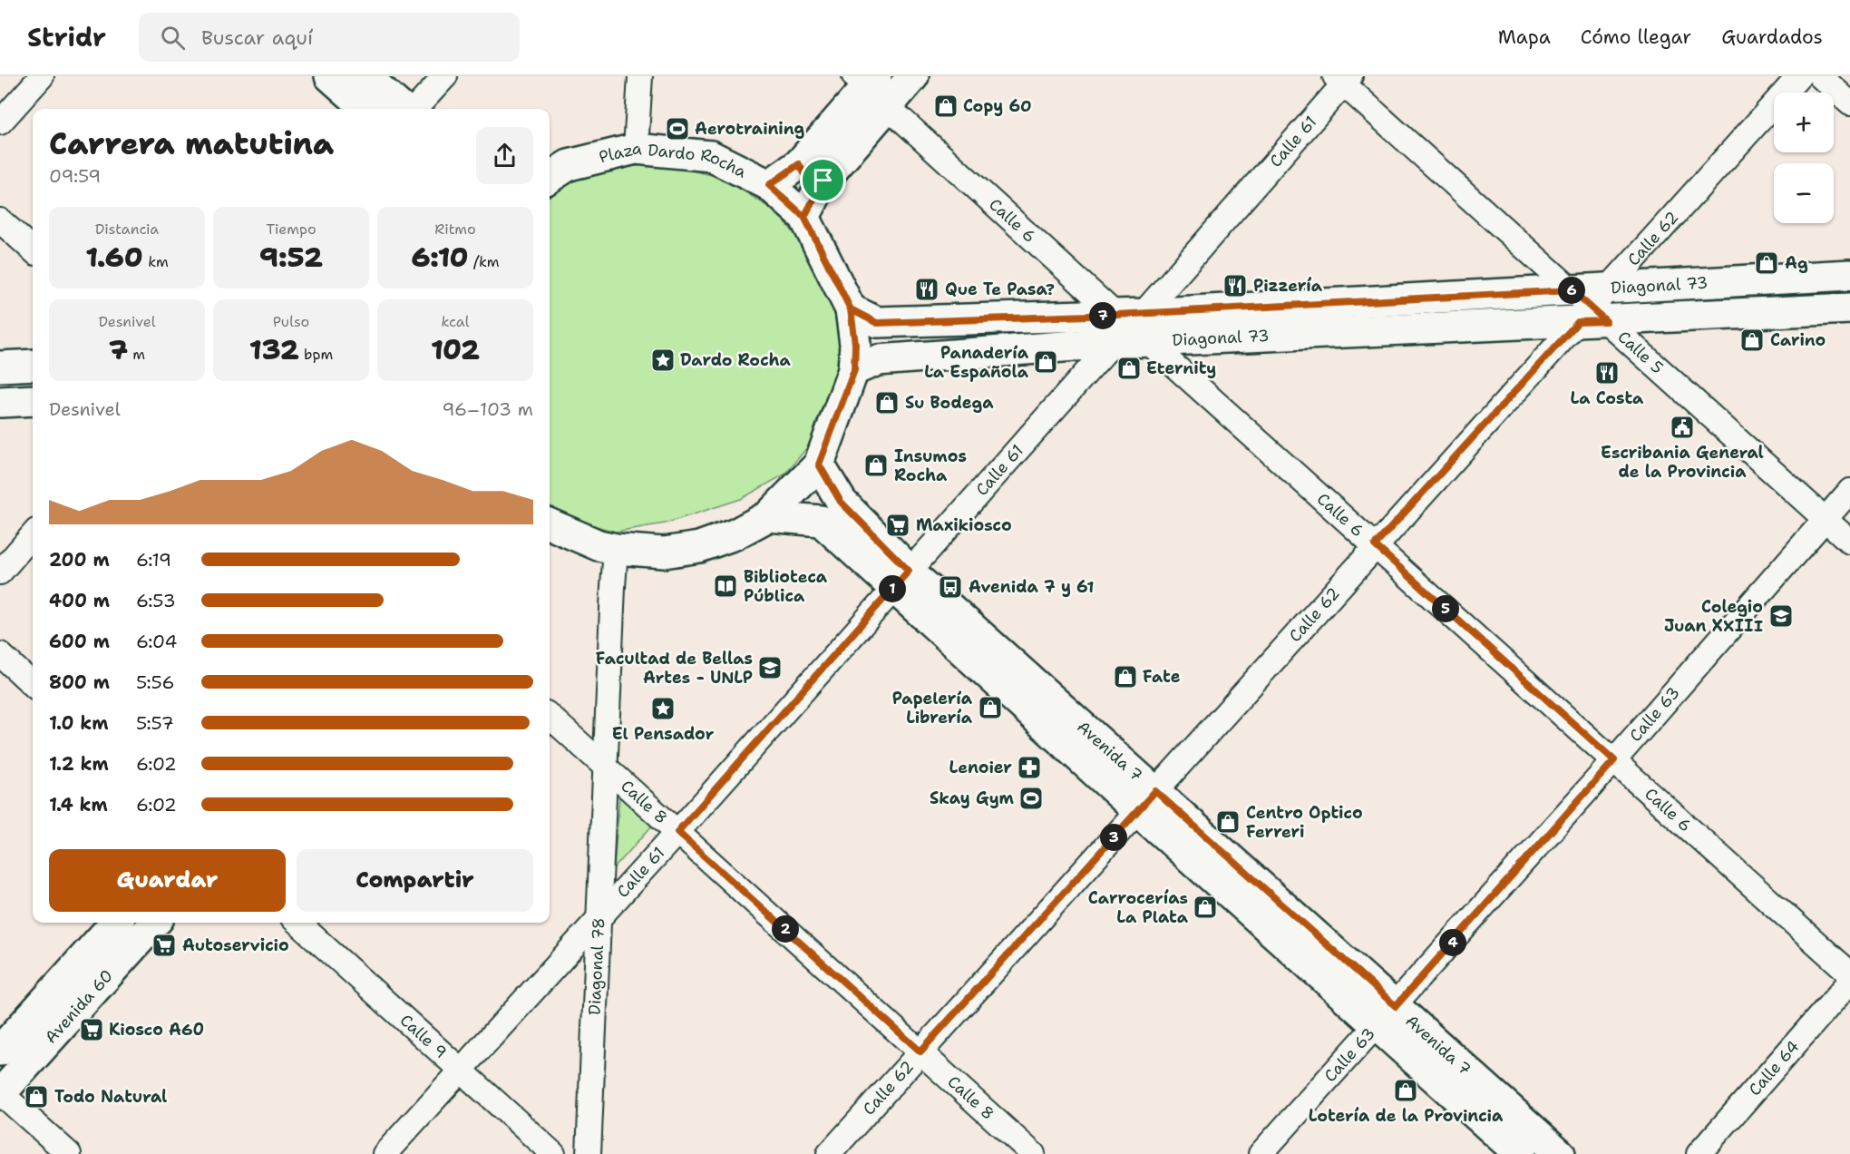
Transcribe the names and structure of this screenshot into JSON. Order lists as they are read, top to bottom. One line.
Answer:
{"streets":{"main road":["Plaza Dardo Rocha","Diagonal 73","Avenida 7","Avenida 60"],"street":["Calle 61","Calle 6","Calle 62","Calle 5","Calle 63","Calle 8","Diagonal 78","Calle 9","Calle 64"]},"crossings":[["Calle 61","Calle 6"],["Calle 61","Diagonal 73"],["Calle 61","Calle 5"],["Calle 61","Avenida 7"],["Calle 61","Calle 8"],["Calle 61","Diagonal 78"],["Calle 61","Calle 9"],["Plaza Dardo Rocha","Diagonal 73"],["Plaza Dardo Rocha","Avenida 7"],["Plaza Dardo Rocha","Diagonal 78"],["Calle 6","Calle 62"],["Calle 6","Diagonal 73"],["Calle 6","Calle 63"],["Calle 62","Diagonal 73"],["Calle 62","Calle 5"],["Calle 62","Avenida 7"],["Calle 62","Calle 8"],["Diagonal 73","Calle 5"],["Calle 5","Calle 63"],["Calle 63","Avenida 7"],["Calle 8","Diagonal 78"]],"places":{"shop":["Copy 60","Ag","Carino","Panadería La Española","Eternity","Su Bodega","Insumos Rocha","Fate","Papelería Librería","Centro Optico Ferreri","Carrocerías La Plata","Lotería de la Provincia","Todo Natural"],"sports":["Aerotraining","Skay Gym"],"restaurant":["Pizzería","Que Te Pasa?","La Costa"],"place":["Dardo Rocha","El Pensador"],"public building":["Escribania General de la Provincia"],"supermarket":["Maxikiosco","Autoservicio","Kiosco A60"],"library":["Biblioteca Pública"],"bus stop":["Avenida 7 y 61"],"school or university":["Colegio Juan XXIII","Facultad de Bellas Artes - UNLP"],"pharmacy":["Lenoier"]},"page":{"header":"Stridr","search":"Buscar aquí","nav":["Mapa","Cómo llegar","Guardados"],"map_buttons":["+","−"],"heading":["Carrera matutina","09:59"],"stats":[["Distancia","1.60 km"],["Tiempo","9:52"],["Ritmo","6:10 /km"],["Desnivel","7 m"],["Pulso","132 bpm"],["kcal","102"]],"pins":["6","7","1","5","3","2","4"],"chart":["Desnivel","96–103 m"],"list":[{"name":"200 m","note":"6:19"},{"name":"400 m","note":"6:53"},{"name":"600 m","note":"6:04"},{"name":"800 m","note":"5:56"},{"name":"1.0 km","note":"5:57"},{"name":"1.2 km","note":"6:02"},{"name":"1.4 km","note":"6:02"}],"buttons":["Guardar","Compartir"]}}
